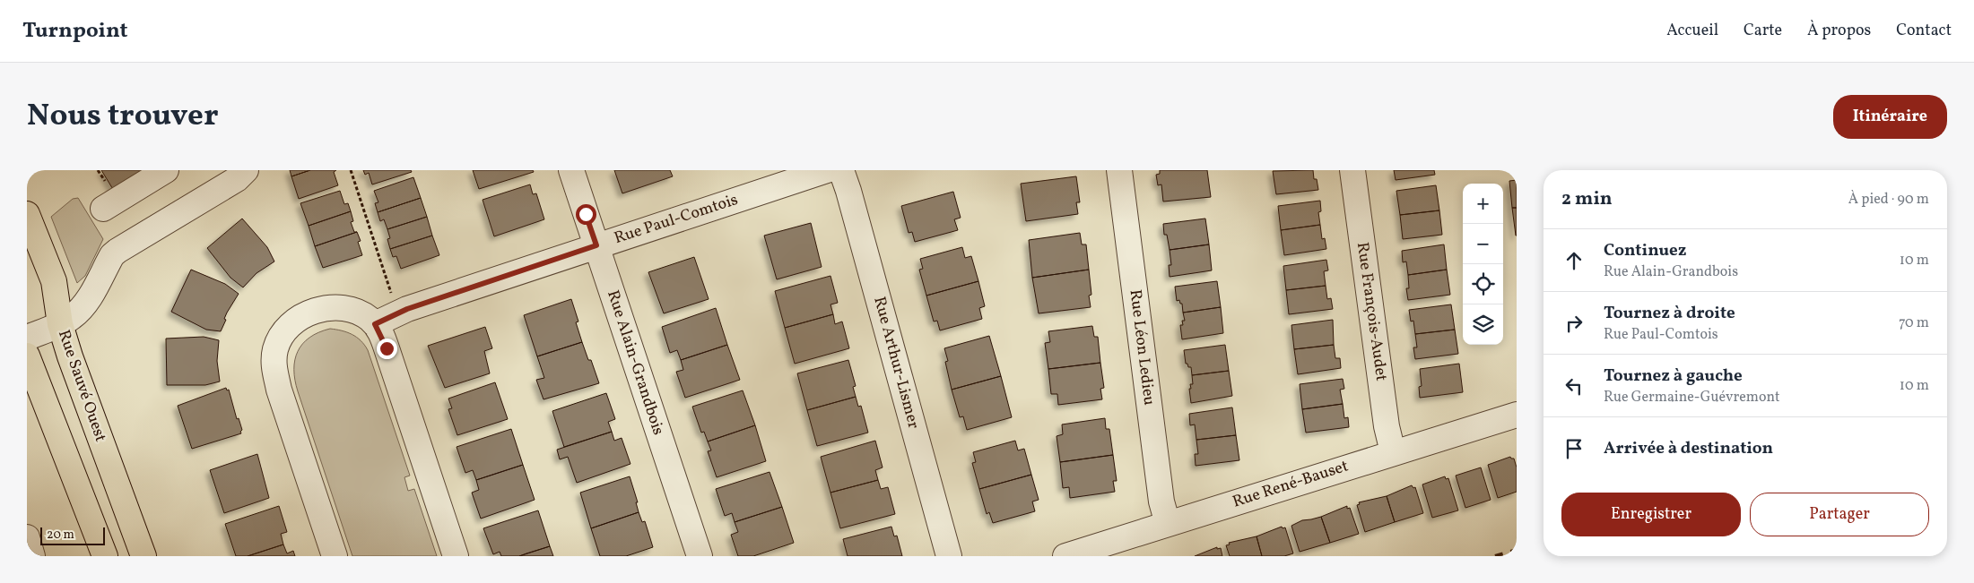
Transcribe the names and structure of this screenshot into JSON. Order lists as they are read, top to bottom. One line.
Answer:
{"streets":{"main road":["Rue Sauvé Ouest"],"street":["Rue Paul-Comtois","Rue François-Audet","Rue Léon Ledieu","Rue Alain-Grandbois","Rue Arthur-Lismer","Rue René-Bauset"]},"crossings":[["Rue Paul-Comtois","Rue Alain-Grandbois"],["Rue François-Audet","Rue René-Bauset"],["Rue Léon Ledieu","Rue René-Bauset"]],"scale_bar":"20 m","page":{"header":"Turnpoint","nav":["Accueil","Carte","À propos","Contact"],"title":"Nous trouver","buttons":["Itinéraire",["Enregistrer","Partager"]],"heading":["2 min","À pied · 90 m"],"map_buttons":["+","−"],"list":[["Continuez","Rue Alain-Grandbois","10 m"],["Tournez à droite","Rue Paul-Comtois","70 m"],["Tournez à gauche","Rue Germaine-Guévremont","10 m"],"Arrivée à destination"],"scale":"20 m"}}
